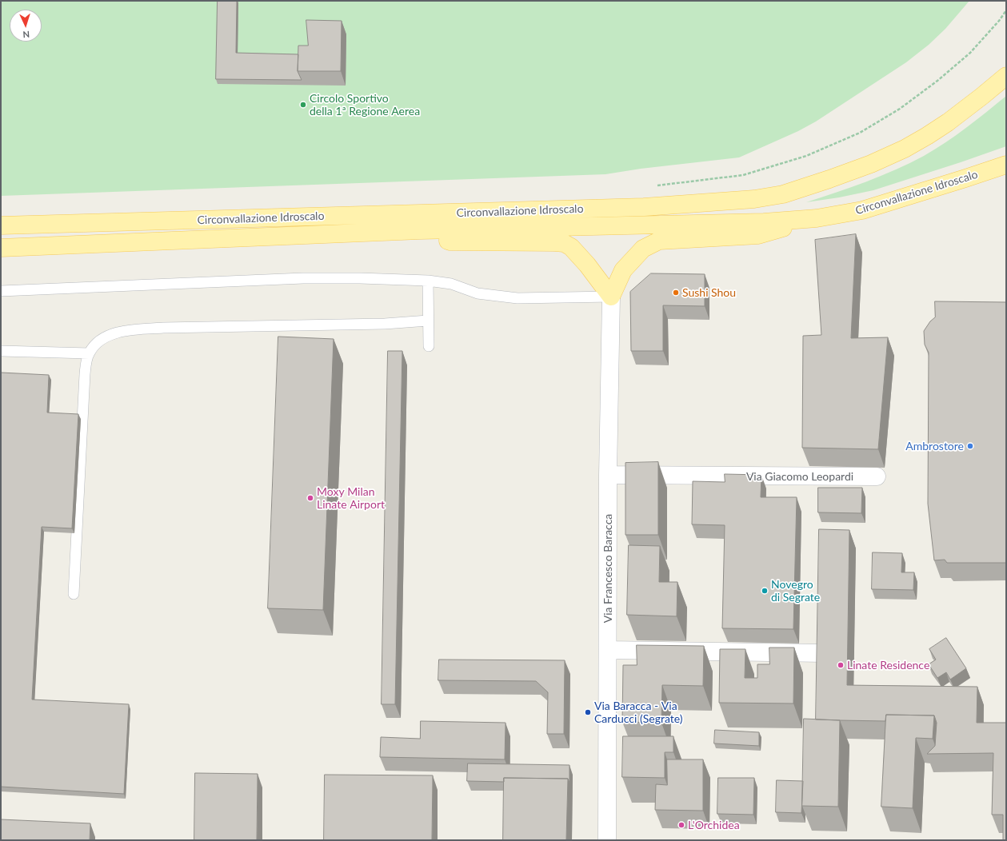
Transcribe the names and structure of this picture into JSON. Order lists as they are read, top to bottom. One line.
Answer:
{"streets":{"main road":["Circonvallazione Idroscalo"],"street":["Via Giacomo Leopardi","Via Francesco Baracca"]},"crossings":[["Via Giacomo Leopardi","Via Francesco Baracca"]],"places":["Circolo Sportivo della 1ª Regione Aerea","Sushi Shou","Ambrostore","Moxy Milan Linate Airport","Novegro di Segrate","Linate Residence","Via Baracca - Via Carducci (Segrate)","L'Orchidea"],"north":"bottom"}
